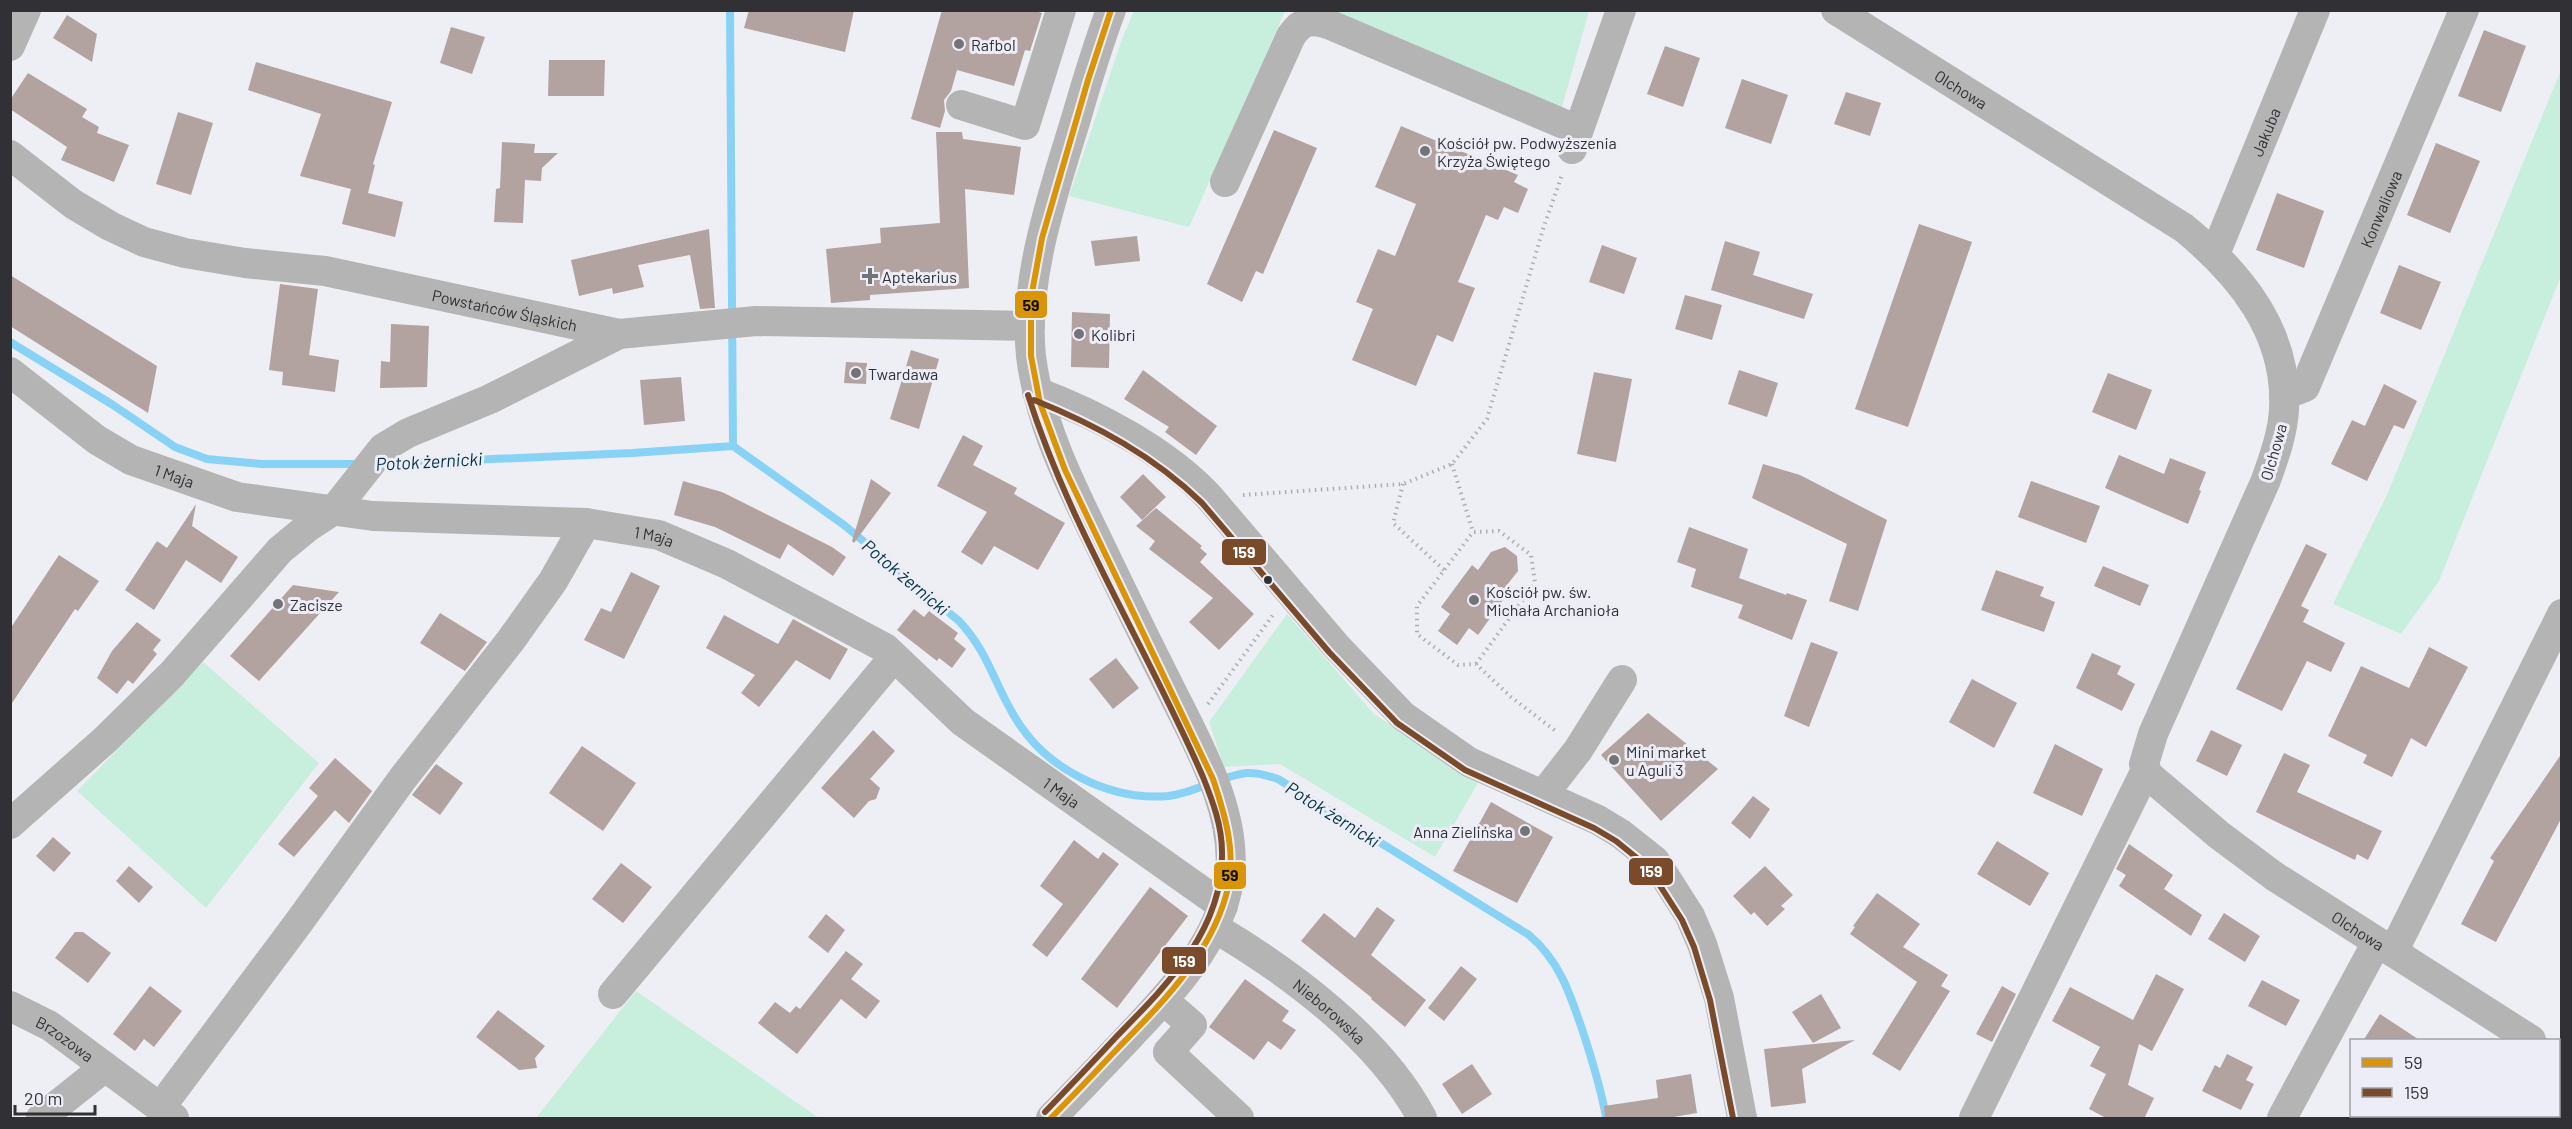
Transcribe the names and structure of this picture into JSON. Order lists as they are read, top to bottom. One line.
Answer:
{"streets":{"street":["Olchowa","Jakuba","Konwaliowa","Powstańców Śląskich","1 Maja","Nieborowska","Brzozowa"]},"crossings":[["Olchowa","Jakuba"],["Olchowa","Konwaliowa"],["1 Maja","Nieborowska"]],"water":["Potok żernicki"],"places":{"other":["Rafbol","Kościół pw. Podwyższenia Krzyża Świętego","Kolibri","Twardawa","Kościół pw. św. Michała Archanioła","Zacisze","Mini market u Aguli 3","Anna Zielińska"],"health":["Aptekarius"]},"lines":["transit line 59","transit line 159"],"legend":["59","159"],"scale_bar":"20 m"}
